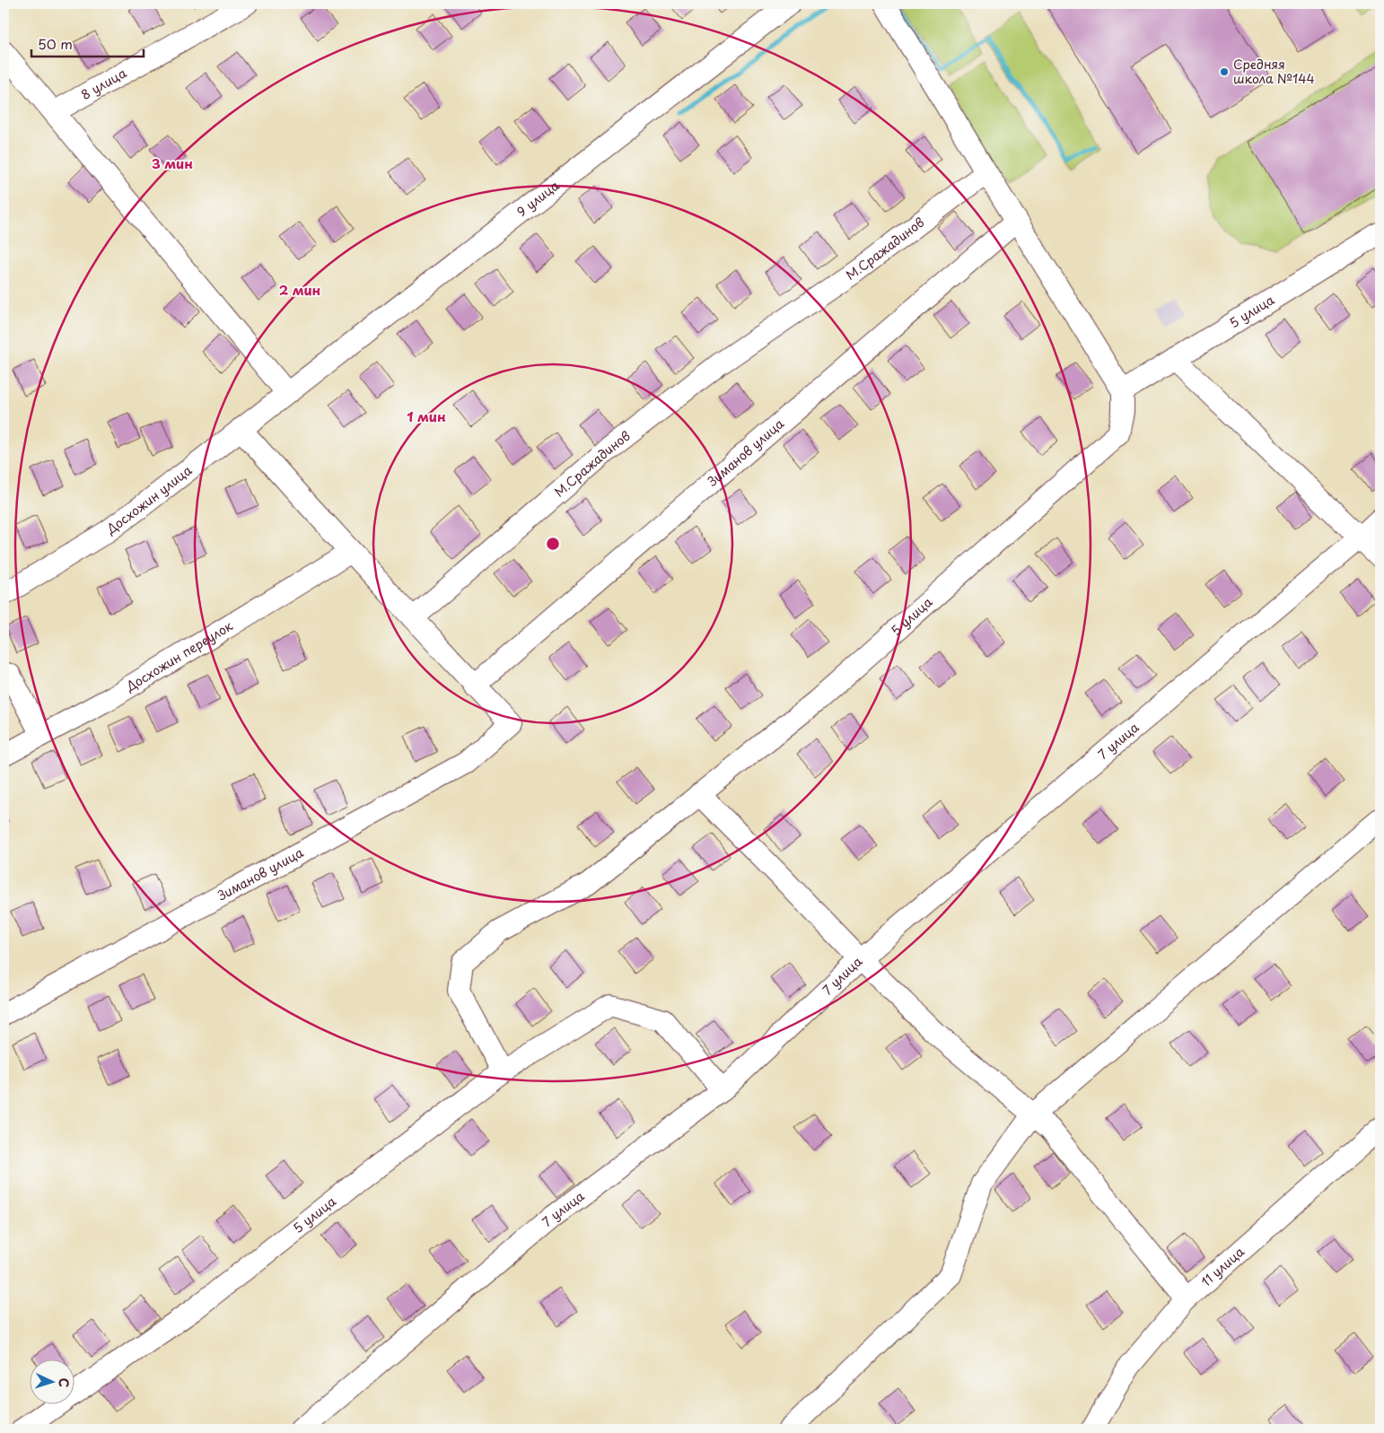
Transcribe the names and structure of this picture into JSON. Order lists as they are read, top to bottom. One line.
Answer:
{"streets":{"street":["8 улица","9 улица","М.Сражадинов","5 улица","Зиманов улица","Досхожин улица","Досхожин переулок","7 улица","11 улица"]},"crossings":[["9 улица","Досхожин улица"],["5 улица","7 улица"]],"places":["Средняя школа №144"],"scale_bar":"50 m","north":"right","rings":["3 мин","2 мин","1 мин"]}
